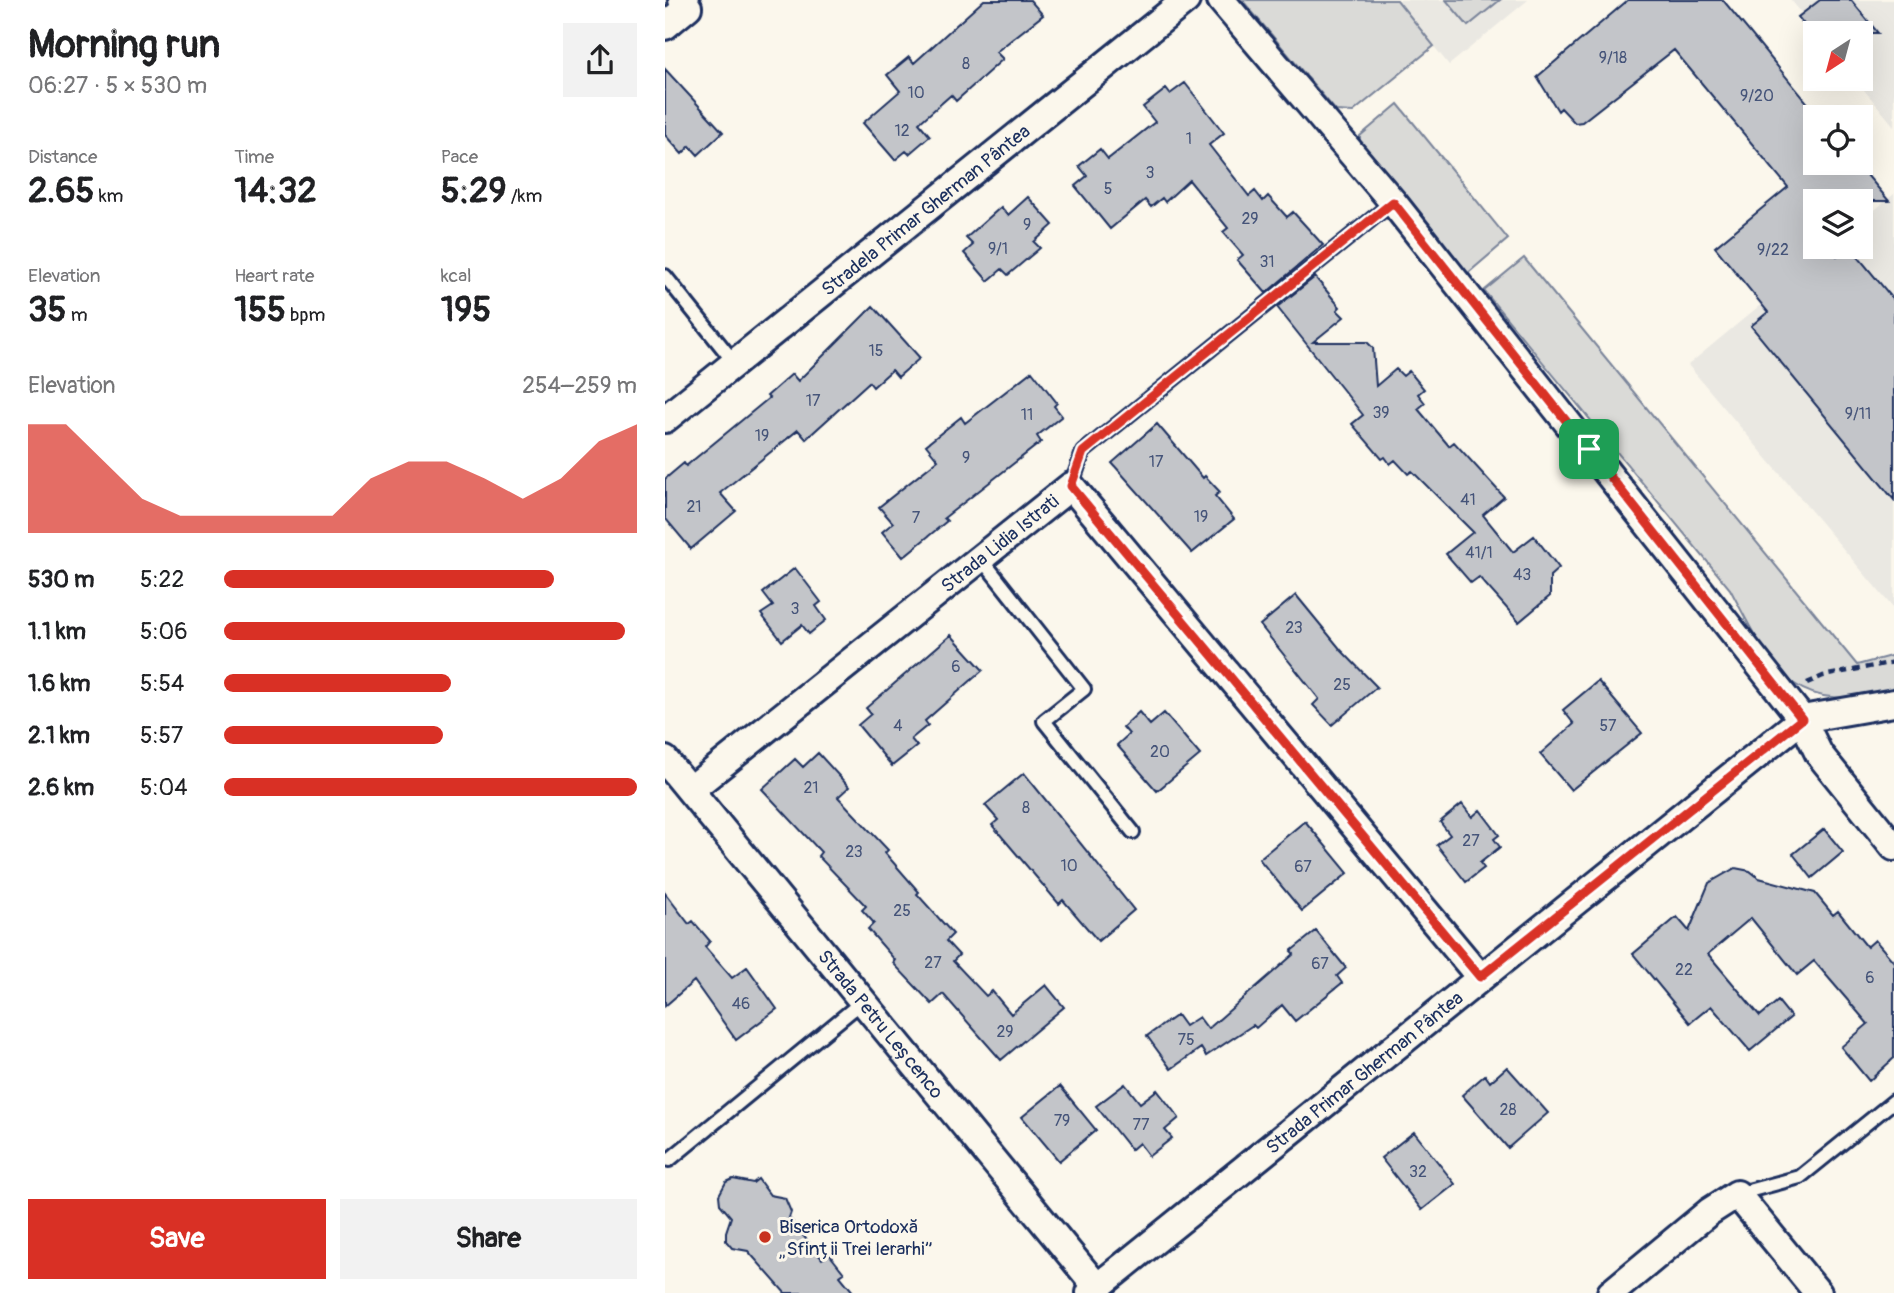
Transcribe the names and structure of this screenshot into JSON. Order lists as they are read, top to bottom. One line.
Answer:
{"streets":{"street":["Stradela Primar Gherman Pântea","Strada Lidia Istrati","Strada Petru Leșcenco","Strada Primar Gherman Pântea"]},"crossings":[["Strada Lidia Istrati","Strada Petru Leșcenco"],["Strada Lidia Istrati","Strada Primar Gherman Pântea"],["Strada Petru Leșcenco","Strada Primar Gherman Pântea"]],"places":["Biserica Ortodoxă „Sfinții Trei Ierarhi”"],"house_numbers":["9/18","8","10","9/20","12","1","3","5","29","9","9/1","9/22","31","15","17","39","9/11","11","19","9","17","41","21","19","7","41/1","43","3","23","6","25","4","57","20","21","8","27","23","10","67","25","27","67","22","6","46","29","75","28","79","77","32"],"north":"bottom left","page":{"heading":["Morning run","06:27 · 5 × 530 m"],"stats":[["Distance","2.65 km"],["Time","14:32"],["Pace","5:29 /km"],["Elevation","35 m"],["Heart rate","155 bpm"],["kcal","195"]],"chart":["Elevation","254–259 m"],"list":[{"name":"530 m","note":"5:22"},{"name":"1.1 km","note":"5:06"},{"name":"1.6 km","note":"5:54"},{"name":"2.1 km","note":"5:57"},{"name":"2.6 km","note":"5:04"}],"buttons":["Save","Share"]}}
